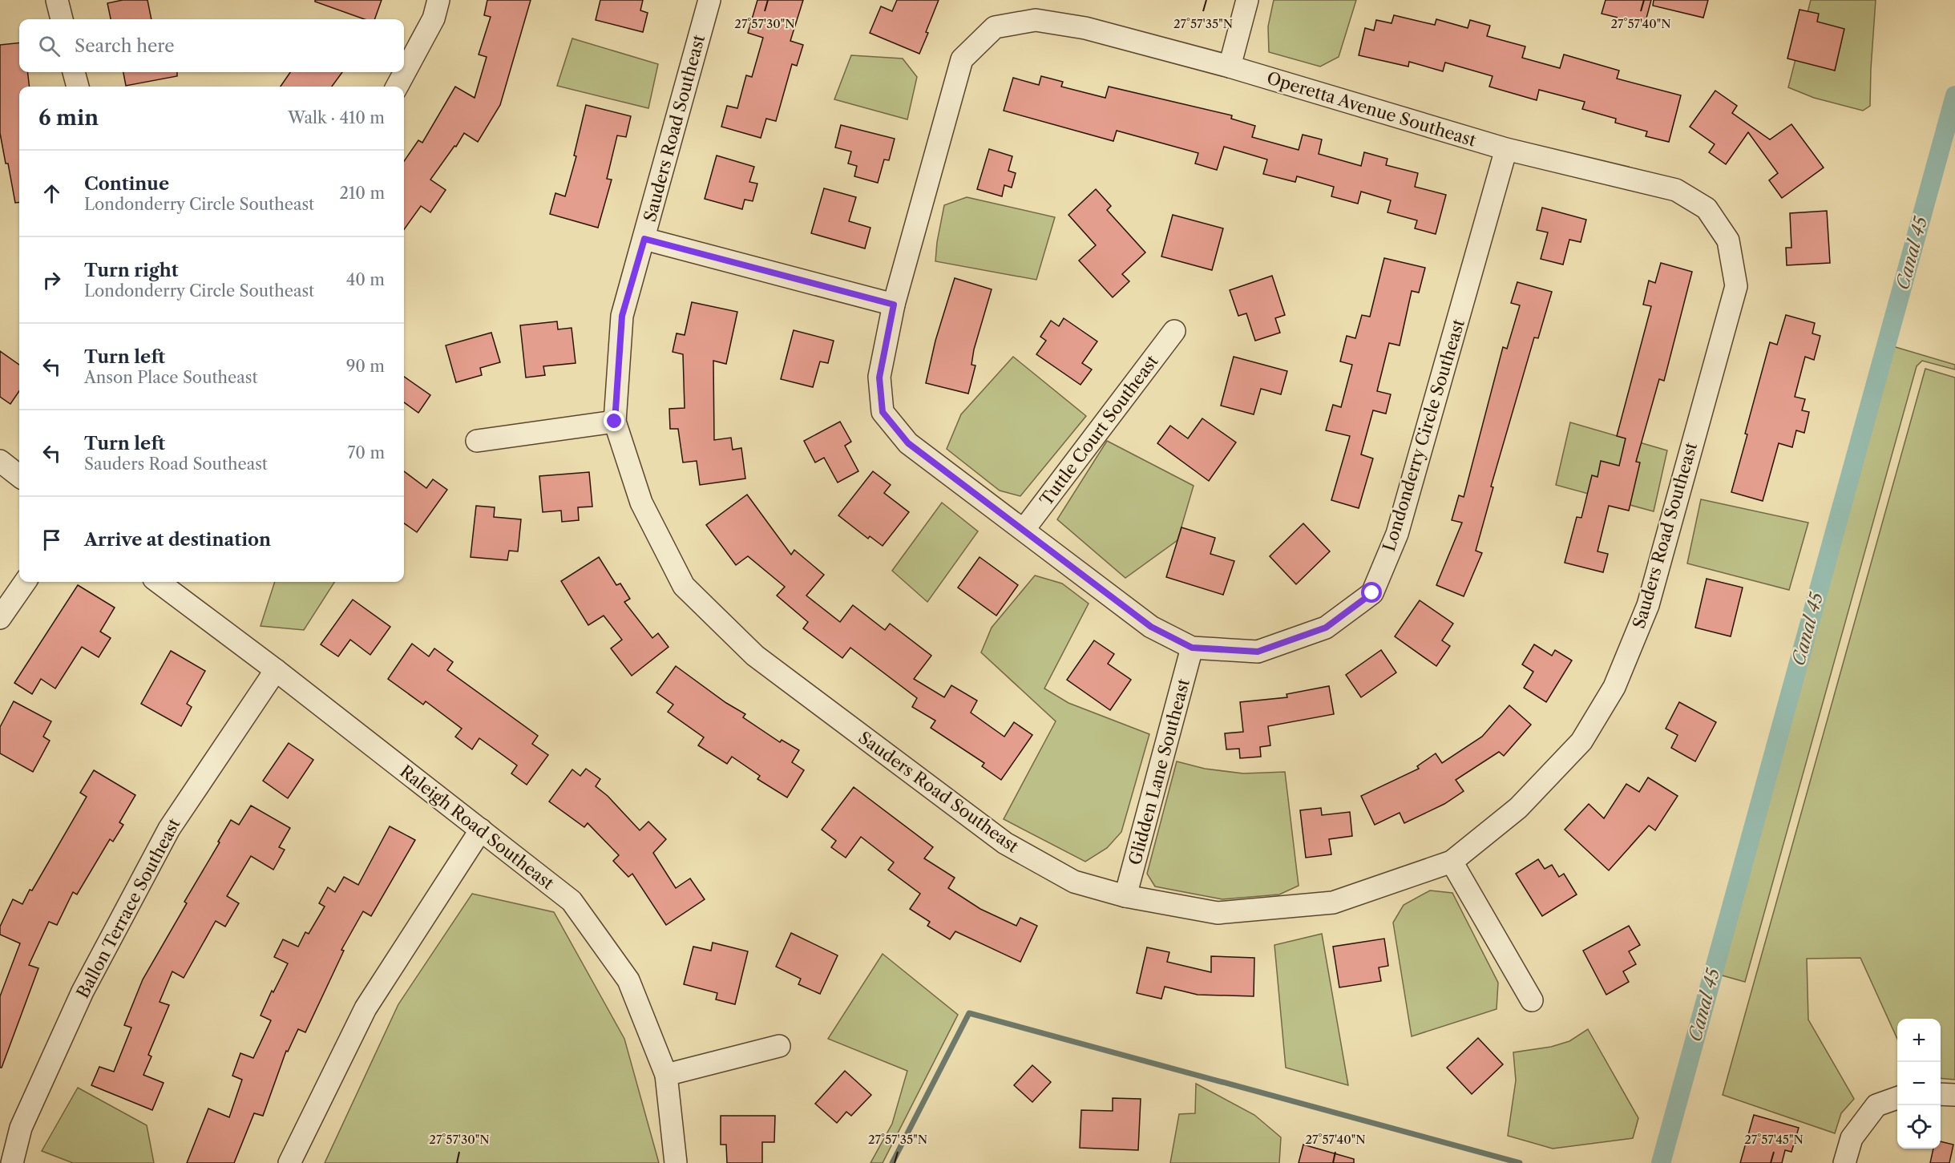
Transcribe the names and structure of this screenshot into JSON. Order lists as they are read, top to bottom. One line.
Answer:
{"streets":{"street":["Operetta Avenue Southeast","Sauders Road Southeast","Tuttle Court Southeast","Londonderry Circle Southeast","Glidden Lane Southeast","Raleigh Road Southeast","Ballon Terrace Southeast"]},"crossings":[["Operetta Avenue Southeast","Sauders Road Southeast"],["Operetta Avenue Southeast","Londonderry Circle Southeast"],["Sauders Road Southeast","Glidden Lane Southeast"],["Tuttle Court Southeast","Londonderry Circle Southeast"],["Londonderry Circle Southeast","Glidden Lane Southeast"],["Raleigh Road Southeast","Ballon Terrace Southeast"]],"water":["Canal 45"],"page":{"search":"Search here","heading":["6 min","Walk · 410 m"],"list":[["Continue","Londonderry Circle Southeast","210 m"],["Turn right","Londonderry Circle Southeast","40 m"],["Turn left","Anson Place Southeast","90 m"],["Turn left","Sauders Road Southeast","70 m"],"Arrive at destination"],"map_buttons":["+","−"]},"coordinates":["27°57'30\"N","27°57'35\"N","27°57'40\"N","27°57'45\"N"]}
